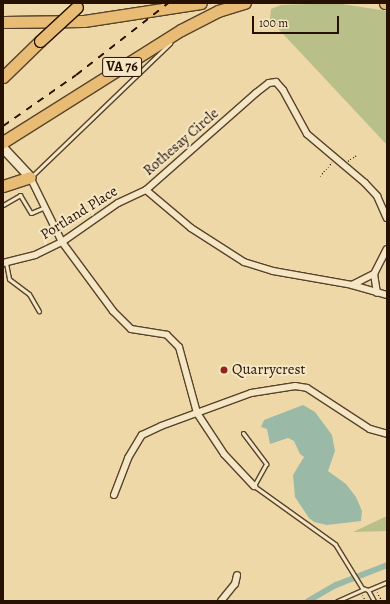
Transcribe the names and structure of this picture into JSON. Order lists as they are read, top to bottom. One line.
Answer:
{"streets":{"highway":["VA 76"],"street":["Rothesay Circle","Portland Place"]},"crossings":[["Rothesay Circle","Portland Place"]],"places":["Quarrycrest"],"scale_bar":"100 m"}
